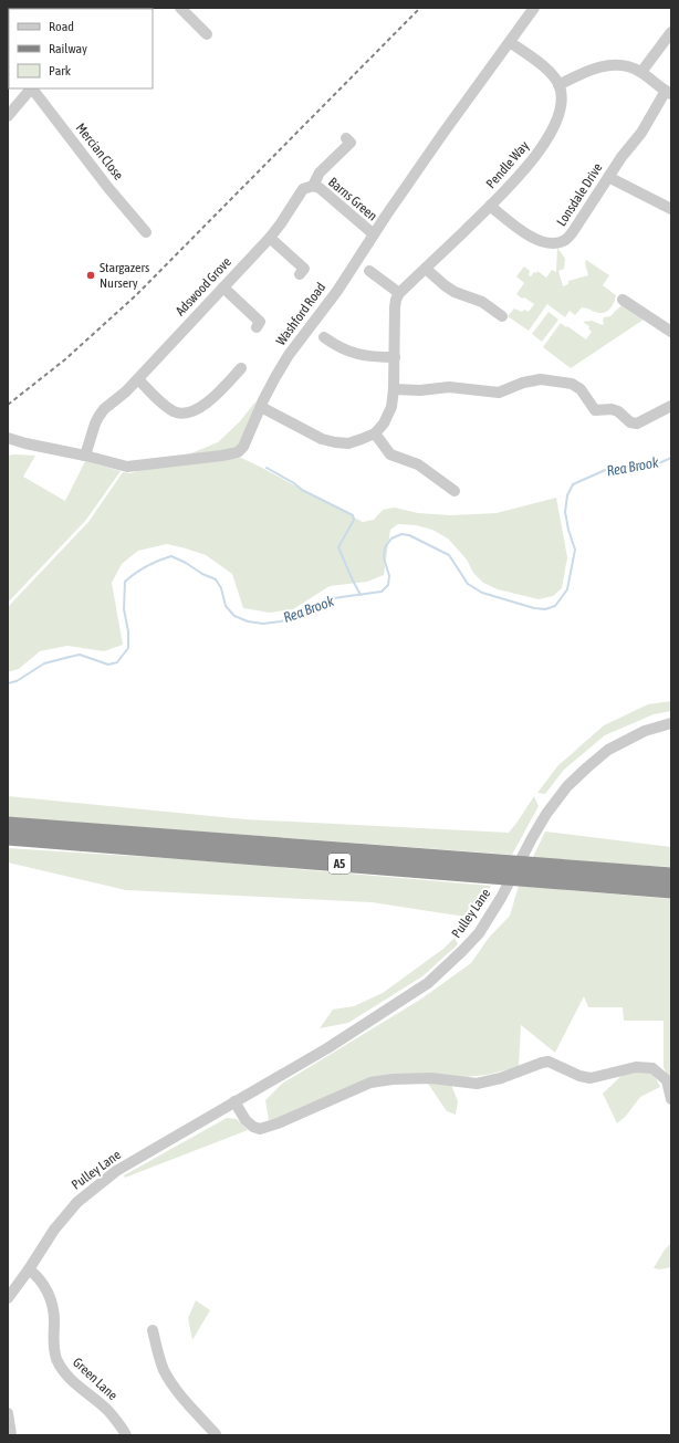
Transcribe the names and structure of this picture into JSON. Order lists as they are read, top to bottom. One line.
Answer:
{"streets":{"highway":["A5"],"street":["Mercian Close","Pendle Way","Lonsdale Drive","Barns Green","Adswood Grove","Washford Road","Pulley Lane","Green Lane"]},"crossings":[["Pendle Way","Lonsdale Drive"],["Barns Green","Adswood Grove"],["Barns Green","Washford Road"],["Adswood Grove","Washford Road"],["Pulley Lane","Green Lane"]],"water":["Rea Brook"],"places":["Stargazers Nursery"],"legend":["Road","Railway","Park"]}
